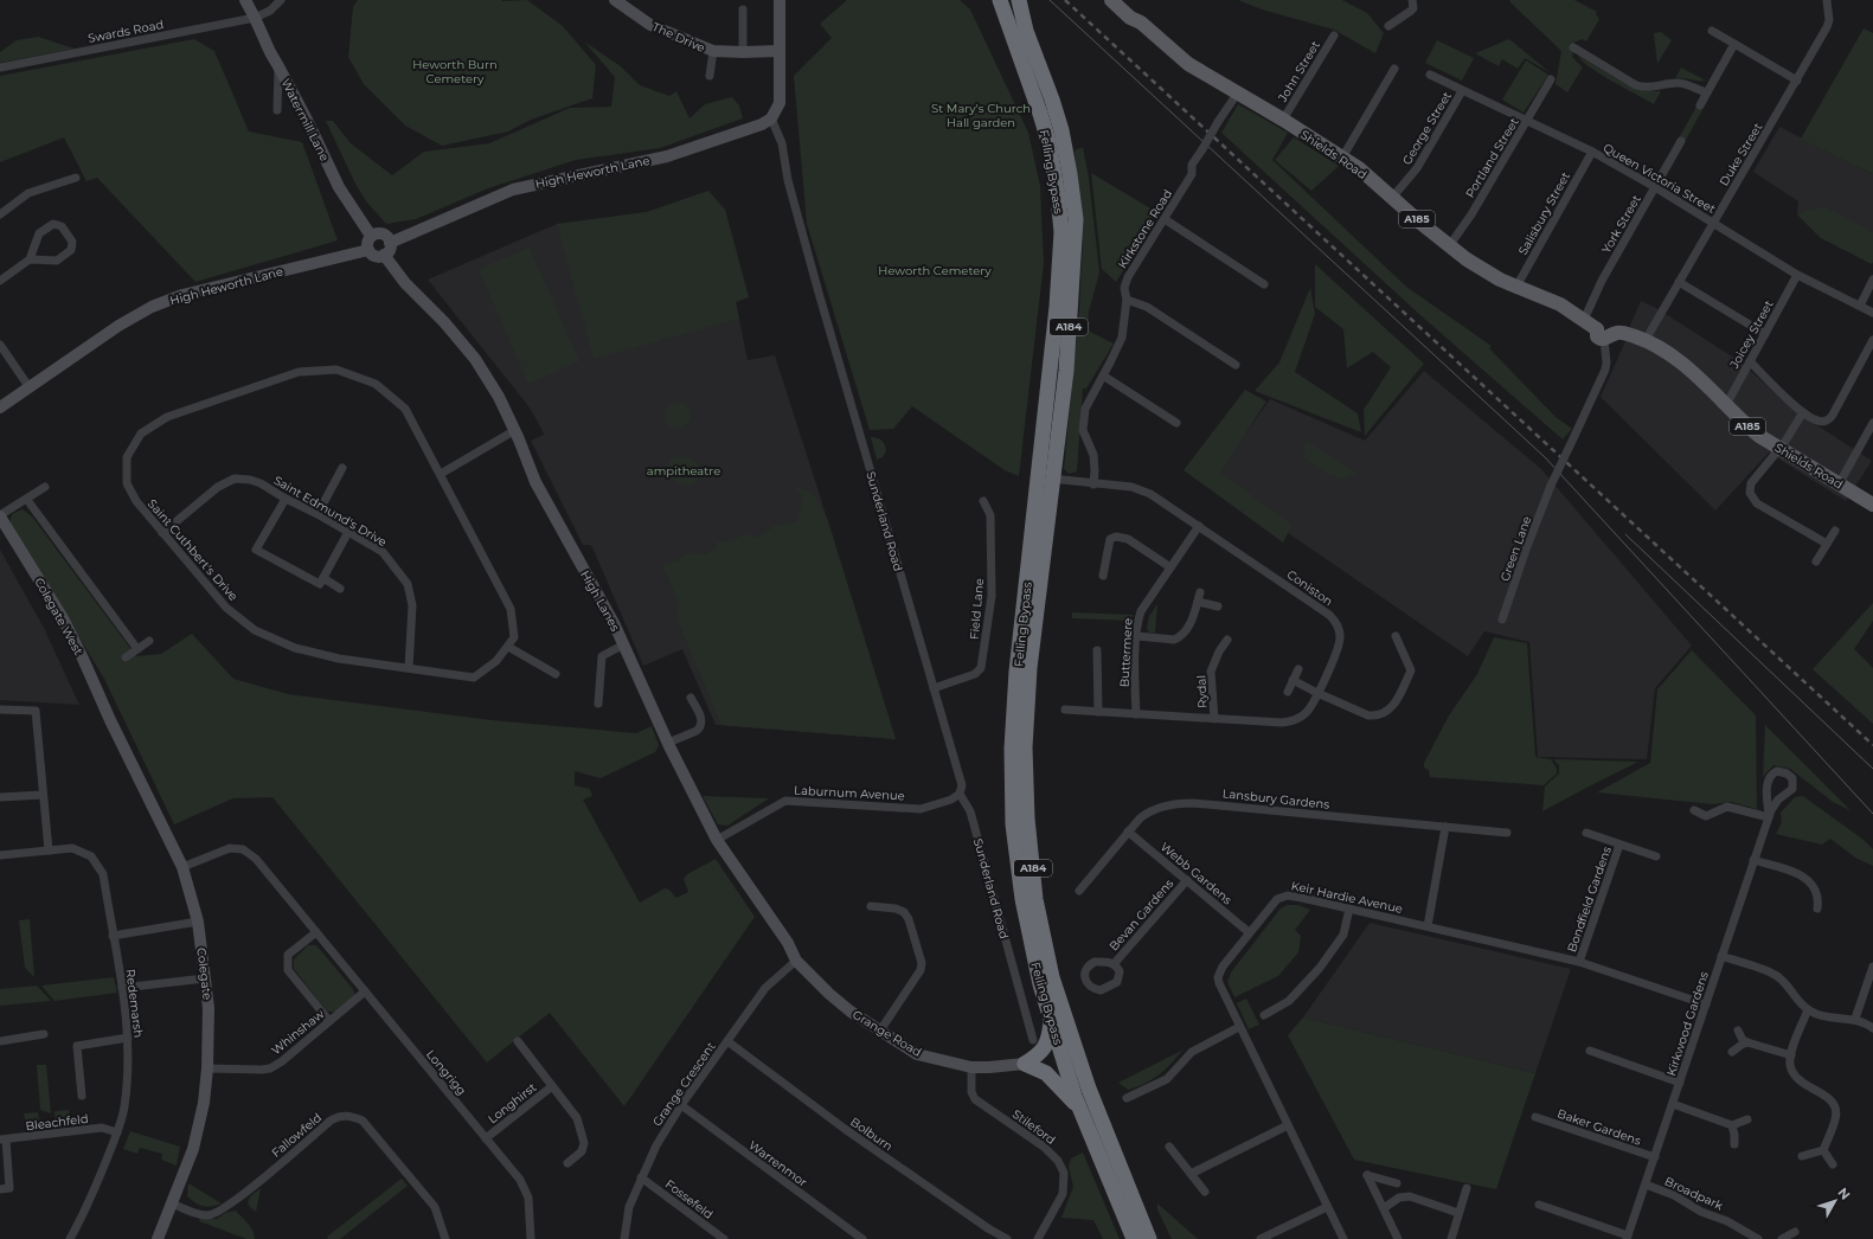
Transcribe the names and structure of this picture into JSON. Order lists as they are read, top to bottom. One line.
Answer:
{"streets":{"highway":["Felling Bypass","A184"],"main road":["Shields Road","A185"],"street":["Swards Road","The Drive","John Street","Watermill Lane","George Street","Duke Street","Portland Street","High Heworth Lane","Queen Victoria Street","Salisbury Street","York Street","Kirkstone Road","Joicey Street","Saint Edmund's Drive","Sunderland Road","Green Lane","Saint Cuthbert's Drive","Coniston","High Lanes","Field Lane","Colegate West","Buttermere","Rydal","Laburnum Avenue","Lansbury Gardens","Webb Gardens","Keir Hardie Avenue","Bondfield Gardens","Bevan Gardens","Colegate","Redemarsh","Kirkwood Gardens","Whinshaw","Grange Road","Longrigg","Grange Crescent","Longhirst","Bleachfeld","Stileford","Baker Gardens","Bolburn","Fallowfeld","Warrenmor","Broadpark","Fossefeld"]},"crossings":[["Swards Road","Watermill Lane"],["John Street","Shields Road"],["Watermill Lane","High Heworth Lane"],["Watermill Lane","High Lanes"],["George Street","Shields Road"],["George Street","Queen Victoria Street"],["Shields Road","Duke Street"],["Shields Road","Portland Street"],["Shields Road","Salisbury Street"],["Shields Road","A185"],["Shields Road","York Street"],["Shields Road","Kirkstone Road"],["Shields Road","Joicey Street"],["Shields Road","Green Lane"],["Duke Street","Queen Victoria Street"],["Portland Street","Queen Victoria Street"],["High Heworth Lane","Sunderland Road"],["High Heworth Lane","High Lanes"],["Felling Bypass","Coniston"],["Queen Victoria Street","Salisbury Street"],["Queen Victoria Street","York Street"],["Queen Victoria Street","Joicey Street"],["Kirkstone Road","Coniston"],["Saint Edmund's Drive","Saint Cuthbert's Drive"],["Sunderland Road","Field Lane"],["Sunderland Road","Laburnum Avenue"],["Coniston","Buttermere"],["Coniston","Rydal"],["High Lanes","Laburnum Avenue"],["High Lanes","Grange Road"],["High Lanes","Grange Crescent"],["Colegate West","Colegate"],["Lansbury Gardens","Webb Gardens"],["Webb Gardens","Keir Hardie Avenue"],["Webb Gardens","Bevan Gardens"],["Keir Hardie Avenue","Bondfield Gardens"],["Keir Hardie Avenue","Kirkwood Gardens"],["Colegate","Whinshaw"],["Colegate","Longrigg"],["Colegate","Fallowfeld"],["Redemarsh","Bleachfeld"],["Kirkwood Gardens","Baker Gardens"],["Kirkwood Gardens","Broadpark"],["Whinshaw","Longrigg"],["Grange Road","Grange Crescent"],["Grange Road","Stileford"],["Longrigg","Longhirst"],["Grange Crescent","Bolburn"],["Grange Crescent","Warrenmor"],["Grange Crescent","Fossefeld"]],"parks":["Heworth Burn Cemetery","St Mary's Church Hall garden","Heworth Cemetery","ampitheatre"],"north":"top right"}
